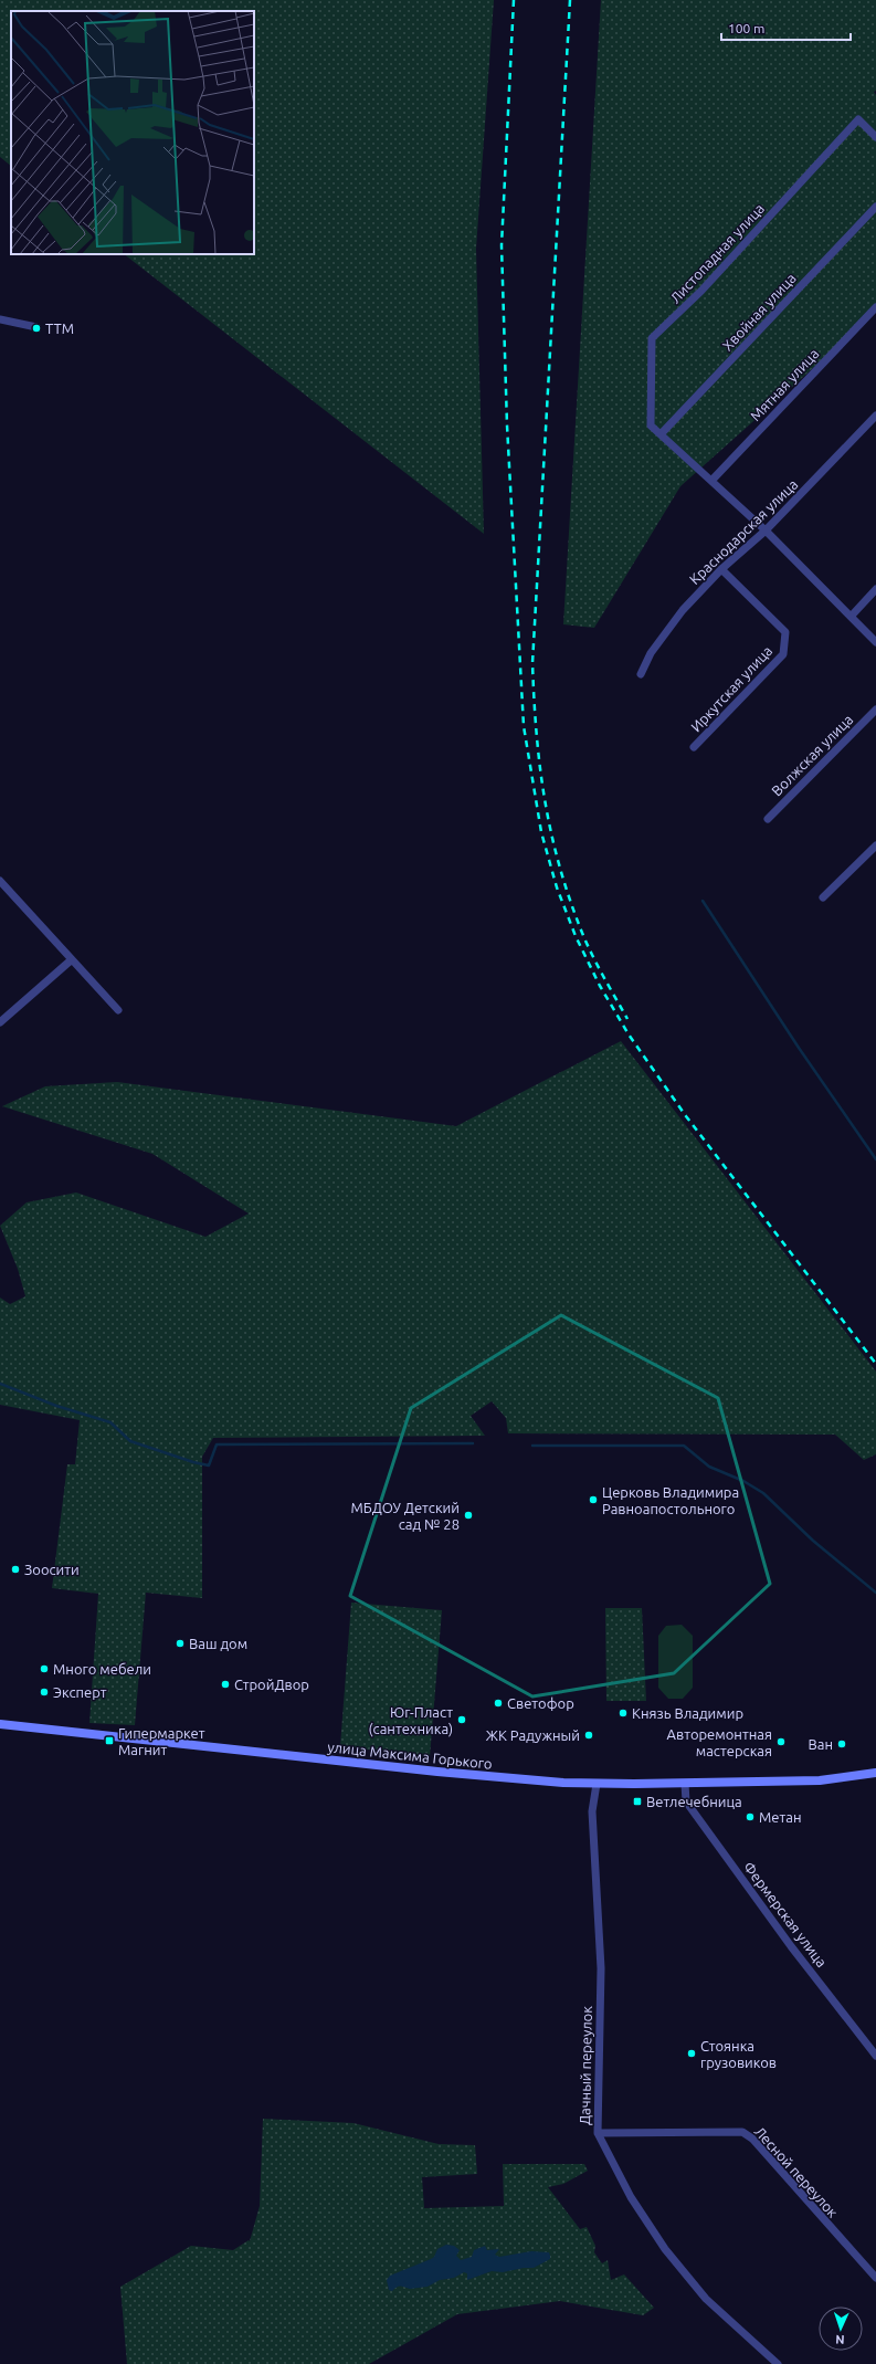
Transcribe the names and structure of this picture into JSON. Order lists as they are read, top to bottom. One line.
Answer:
{"streets":{"main road":["улица Максима Горького"],"street":["Листопадная улица","Хвойная улица","Мятная улица","Краснодарская улица","Иркутская улица","Волжская улица","Фермерская улица","Дачный переулок","Лесной переулок"]},"crossings":[["Листопадная улица","Хвойная улица"],["Краснодарская улица","Иркутская улица"],["улица Максима Горького","Фермерская улица"],["улица Максима Горького","Дачный переулок"],["Дачный переулок","Лесной переулок"]],"places":{"other":["ТТМ","Церковь Владимира Равноапостольного","МБДОУ Детский сад № 28","Зоосити","Ваш дом","Много мебели","СтройДвор","Эксперт","Светофор","Князь Владимир","Юг-Пласт (сантехника)","ЖК Радужный","Авторемонтная мастерская","Ван","Метан","Стоянка грузовиков"],"transit":["Гипермаркет Магнит","Ветлечебница"]},"scale_bar":"100 m","north":"bottom"}
